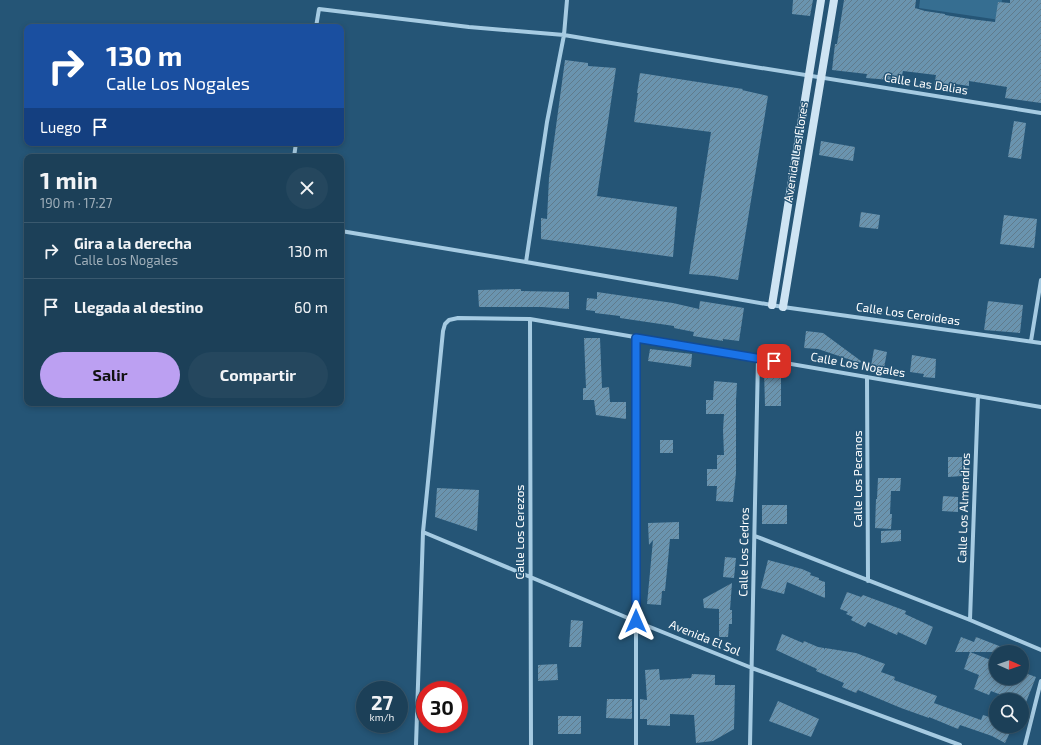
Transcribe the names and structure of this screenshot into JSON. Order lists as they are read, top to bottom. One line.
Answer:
{"streets":{"street":["Calle Las Dalias","Avenida Las Flores","Calle Los Ceroideas","Calle Los Nogales","Calle Los Pecanos","Calle Los Almendros","Calle Los Cerezos","Calle Los Cedros","Avenida El Sol"]},"crossings":[["Calle Las Dalias","Avenida Las Flores"],["Avenida Las Flores","Calle Los Ceroideas"],["Calle Los Nogales","Calle Los Pecanos"],["Calle Los Nogales","Calle Los Almendros"],["Calle Los Nogales","Calle Los Cerezos"],["Calle Los Nogales","Calle Los Cedros"],["Calle Los Nogales","Avenida El Sol"],["Calle Los Cerezos","Avenida El Sol"],["Calle Los Cedros","Avenida El Sol"]],"north":"right","page":{"turn":["130 m","Calle Los Nogales"],"then":"Luego","heading":["1 min","190 m · 17:27"],"list":[{"name":"Gira a la derecha","note":"Calle Los Nogales","value":"130 m"},{"name":"Llegada al destino","value":"60 m"}],"buttons":["Salir","Compartir"],"speed":"27 km/h","limit":"30"}}
